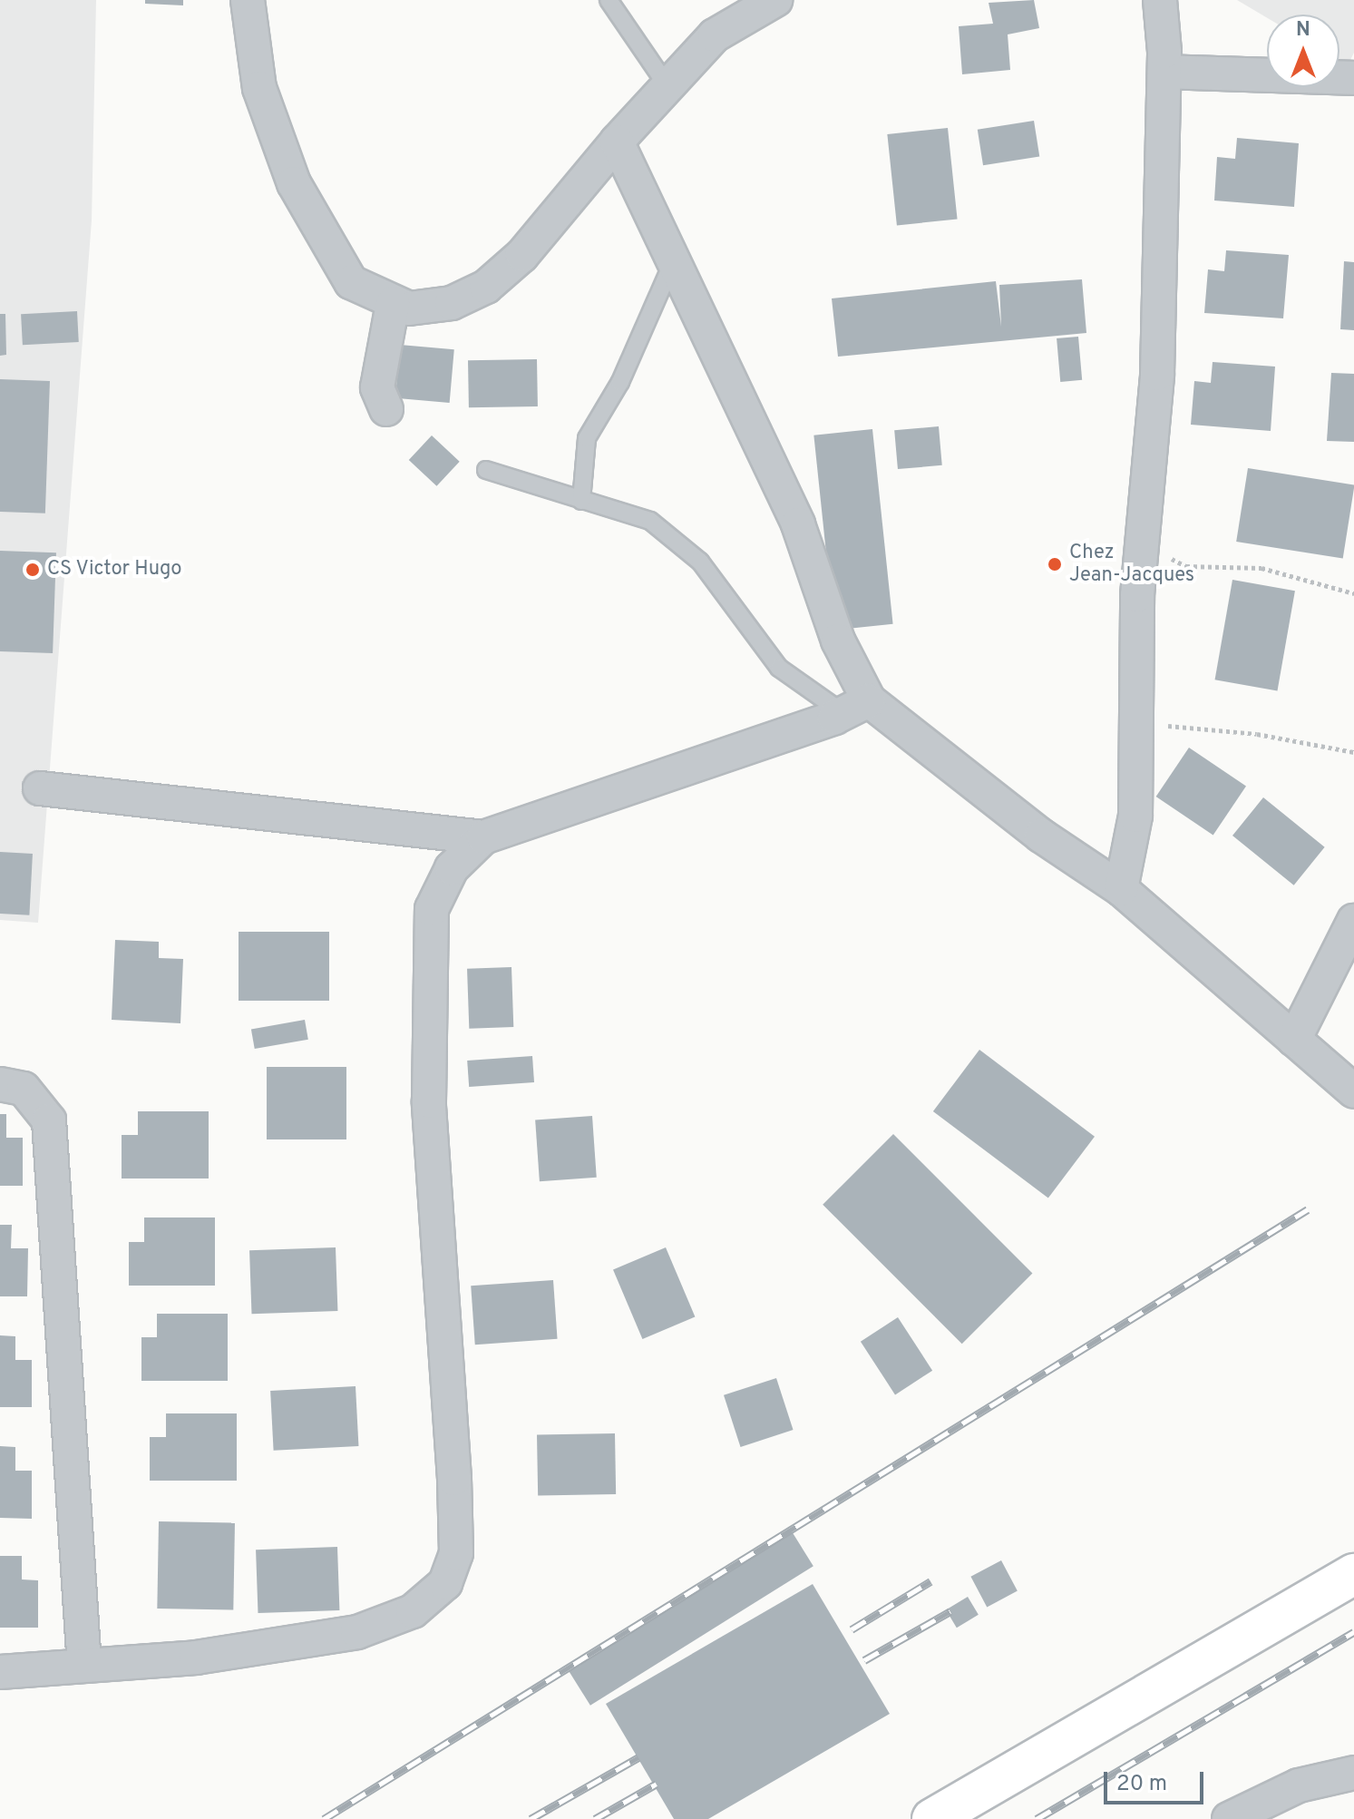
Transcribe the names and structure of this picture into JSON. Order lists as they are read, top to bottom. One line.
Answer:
{"places":["Chez Jean-Jacques","CS Victor Hugo"],"scale_bar":"20 m","north":"top"}
